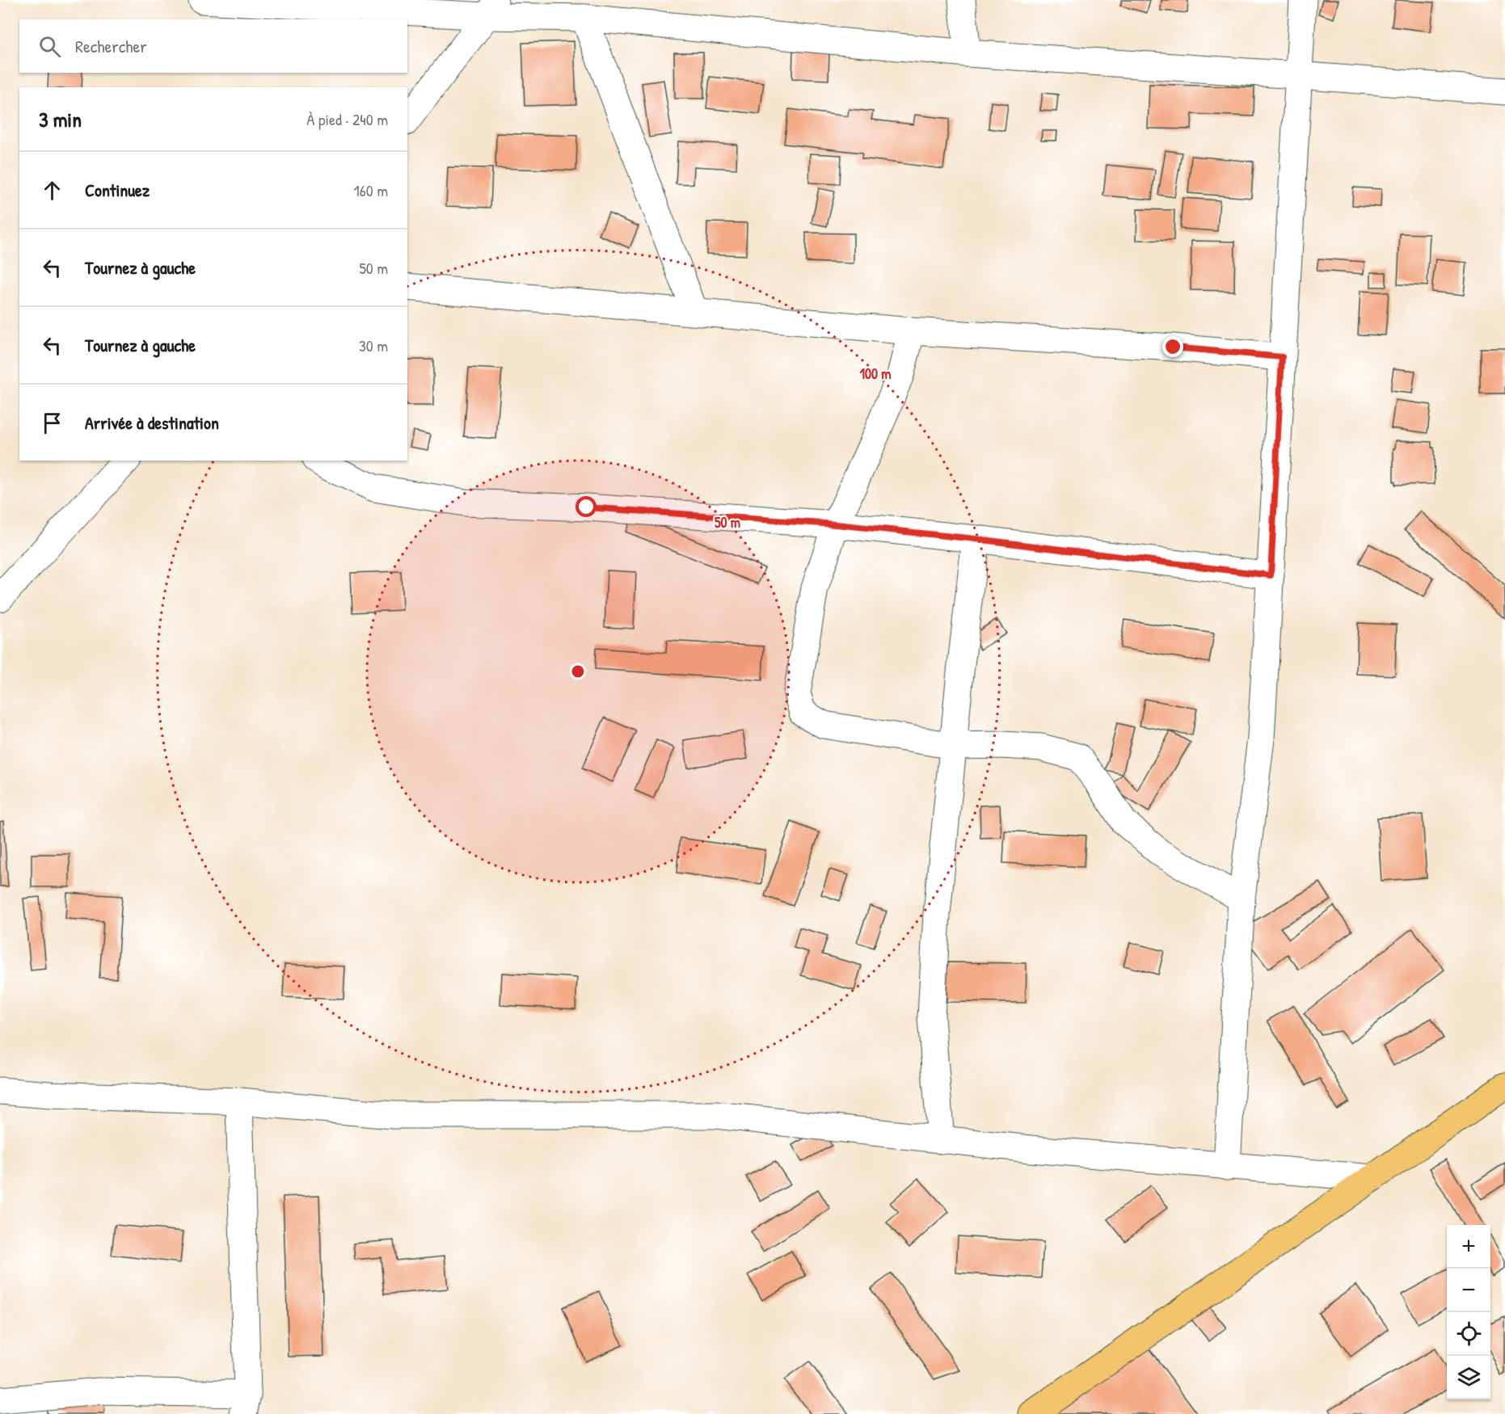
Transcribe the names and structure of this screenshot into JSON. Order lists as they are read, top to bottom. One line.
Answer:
{"page":{"search":"Rechercher","heading":["3 min","À pied · 240 m"],"list":[["Continuez","160 m"],["Tournez à gauche","50 m"],["Tournez à gauche","30 m"],"Arrivée à destination"],"map_buttons":["+","−"]},"rings":["100 m","50 m"]}
